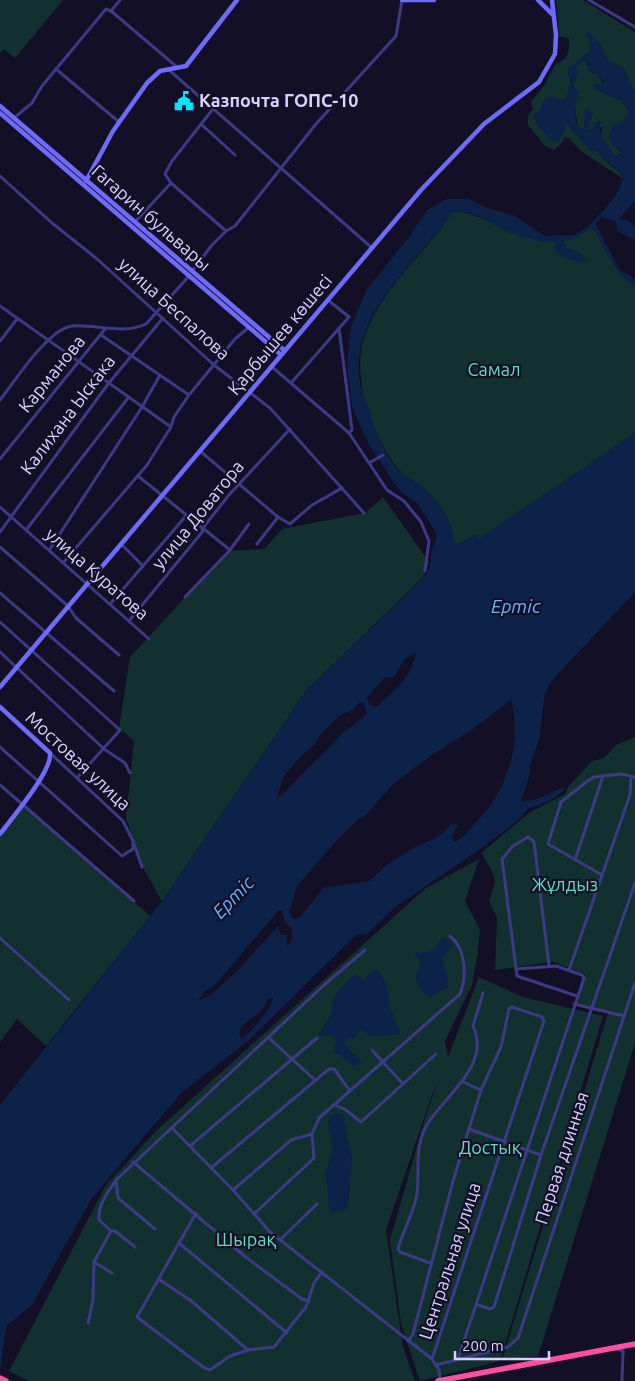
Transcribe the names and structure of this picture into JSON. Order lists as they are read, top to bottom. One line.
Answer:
{"streets":{"main road":["Гагарин бульвары","Қарбышев көшесі","Мостовая улица"],"street":["улица Беспалова","Карманова","Калихана Ыскака","улица Доватора","улица Куратова","Первая длинная","Центральная улица"]},"crossings":[["Гагарин бульвары","Қарбышев көшесі"],["улица Беспалова","Қарбышев көшесі"],["улица Беспалова","Калихана Ыскака"],["улица Беспалова","улица Доватора"],["Қарбышев көшесі","улица Куратова"],["Калихана Ыскака","улица Куратова"],["улица Доватора","улица Куратова"]],"water":["Ертіс"],"parks":["Самал","Жұлдыз","Достық","Шырақ"],"places":{"public building":["Казпочта ГОПС-10"]},"scale_bar":"200 m"}
